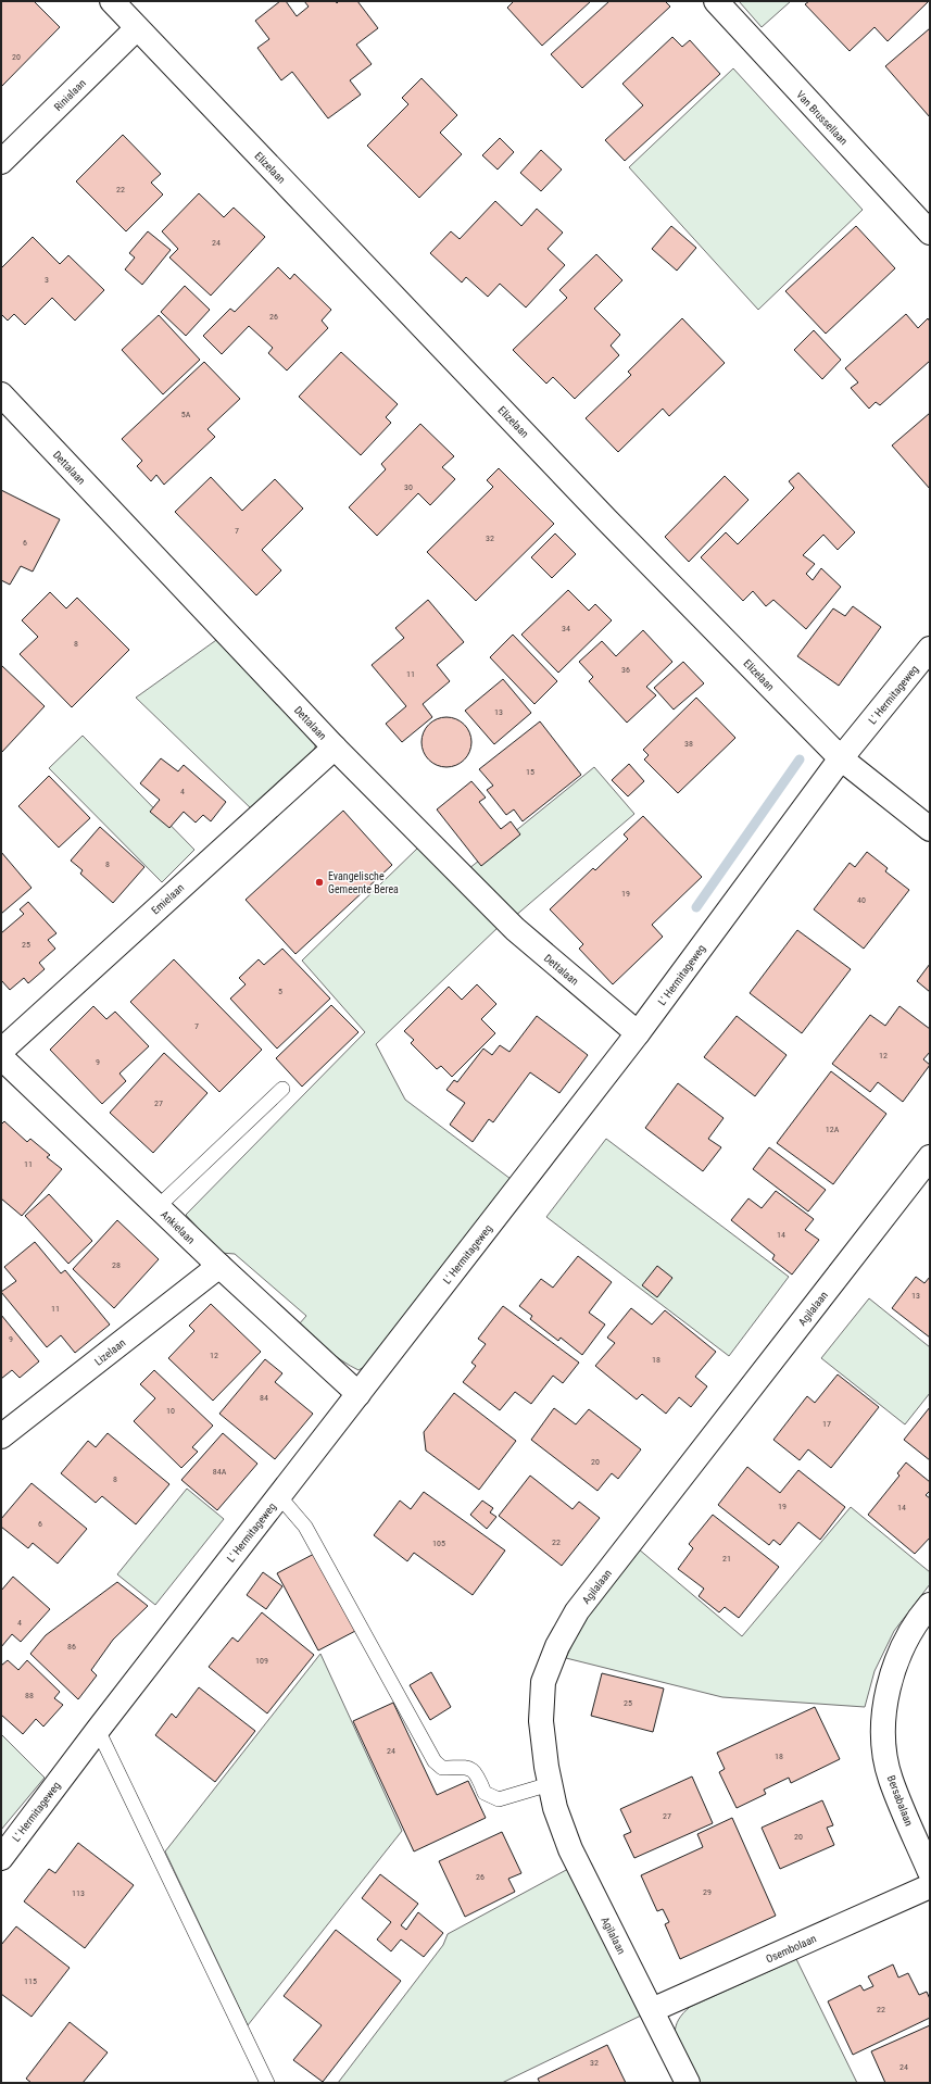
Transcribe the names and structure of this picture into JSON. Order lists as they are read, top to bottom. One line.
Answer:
{"streets":{"street":["Rinialaan","Van Brussellaan","Elizelaan","Dettalaan","L' Hermitageweg","Emielaan","Ankielaan","Agilalaan","Lizelaan","Bersabalaan","Osembolaan"]},"crossings":[["Rinialaan","Elizelaan"],["Elizelaan","L' Hermitageweg"],["Dettalaan","L' Hermitageweg"],["Dettalaan","Emielaan"],["L' Hermitageweg","Ankielaan"],["Ankielaan","Lizelaan"],["Agilalaan","Osembolaan"]],"places":["Evangelische Gemeente Berea"],"house_numbers":["20","22","24","3","26","5A","30","7","32","6","34","8","36","11","13","38","15","4","8","19","40","25","5","7","12","9","27","12A","11","14","28","13","11","9","12","18","84","10","17","20","84A","8","19","14","6","22","105","21","4","86","109","88","25","24","18","27","20","26","29","113","115","22","32","24"]}
